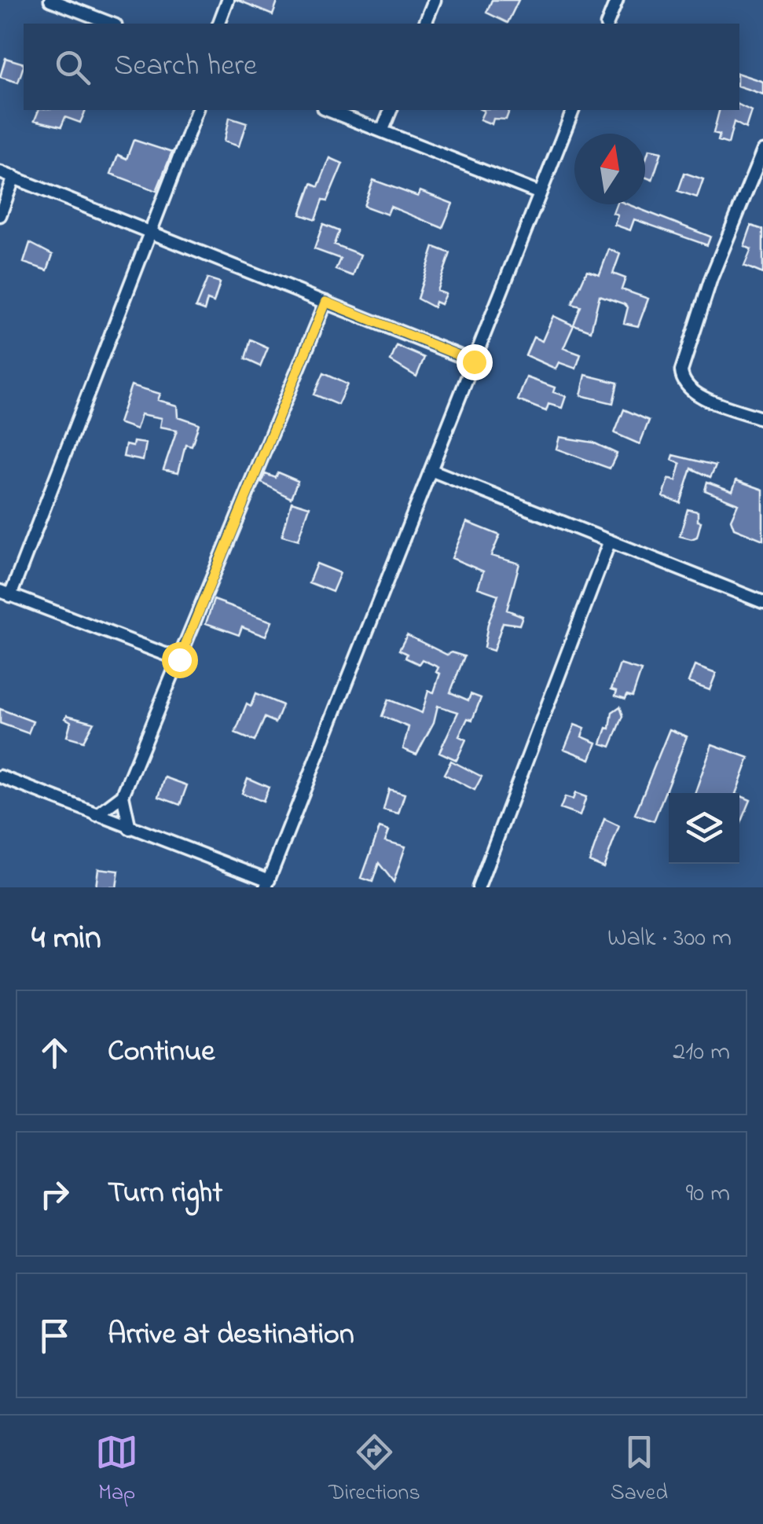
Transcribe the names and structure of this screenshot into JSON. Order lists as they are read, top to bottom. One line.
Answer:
{"north":"top","page":{"search":"Search here","heading":["4 min","Walk · 300 m"],"list":[["Continue","210 m"],["Turn right","90 m"],"Arrive at destination"],"nav":["Map","Directions","Saved"]}}
